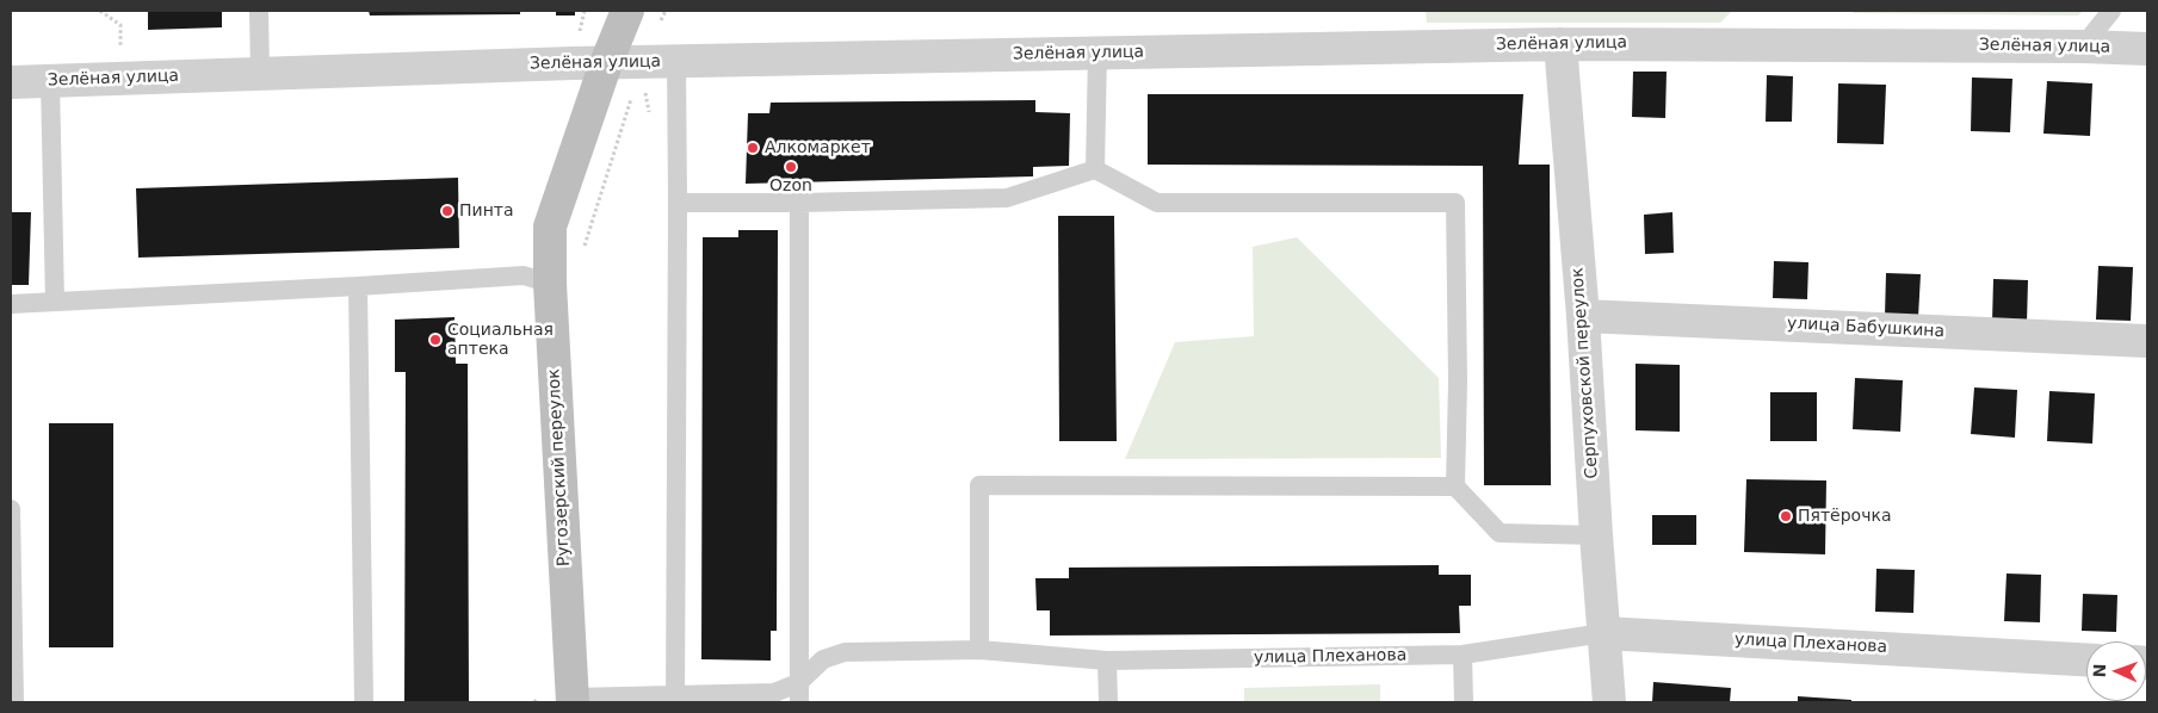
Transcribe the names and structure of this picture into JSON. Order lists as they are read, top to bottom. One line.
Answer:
{"streets":{"main road":["Ругозерский переулок"],"street":["Зелёная улица","улица Бабушкина","Серпуховской переулок","улица Плеханова"]},"crossings":[["Зелёная улица","Серпуховской переулок"],["Зелёная улица","Ругозерский переулок"],["улица Бабушкина","Серпуховской переулок"],["Серпуховской переулок","улица Плеханова"],["Ругозерский переулок","улица Плеханова"]],"places":["Алкомаркет","Ozon","Пинта","Социальная аптека","Пятёрочка"],"north":"left"}
